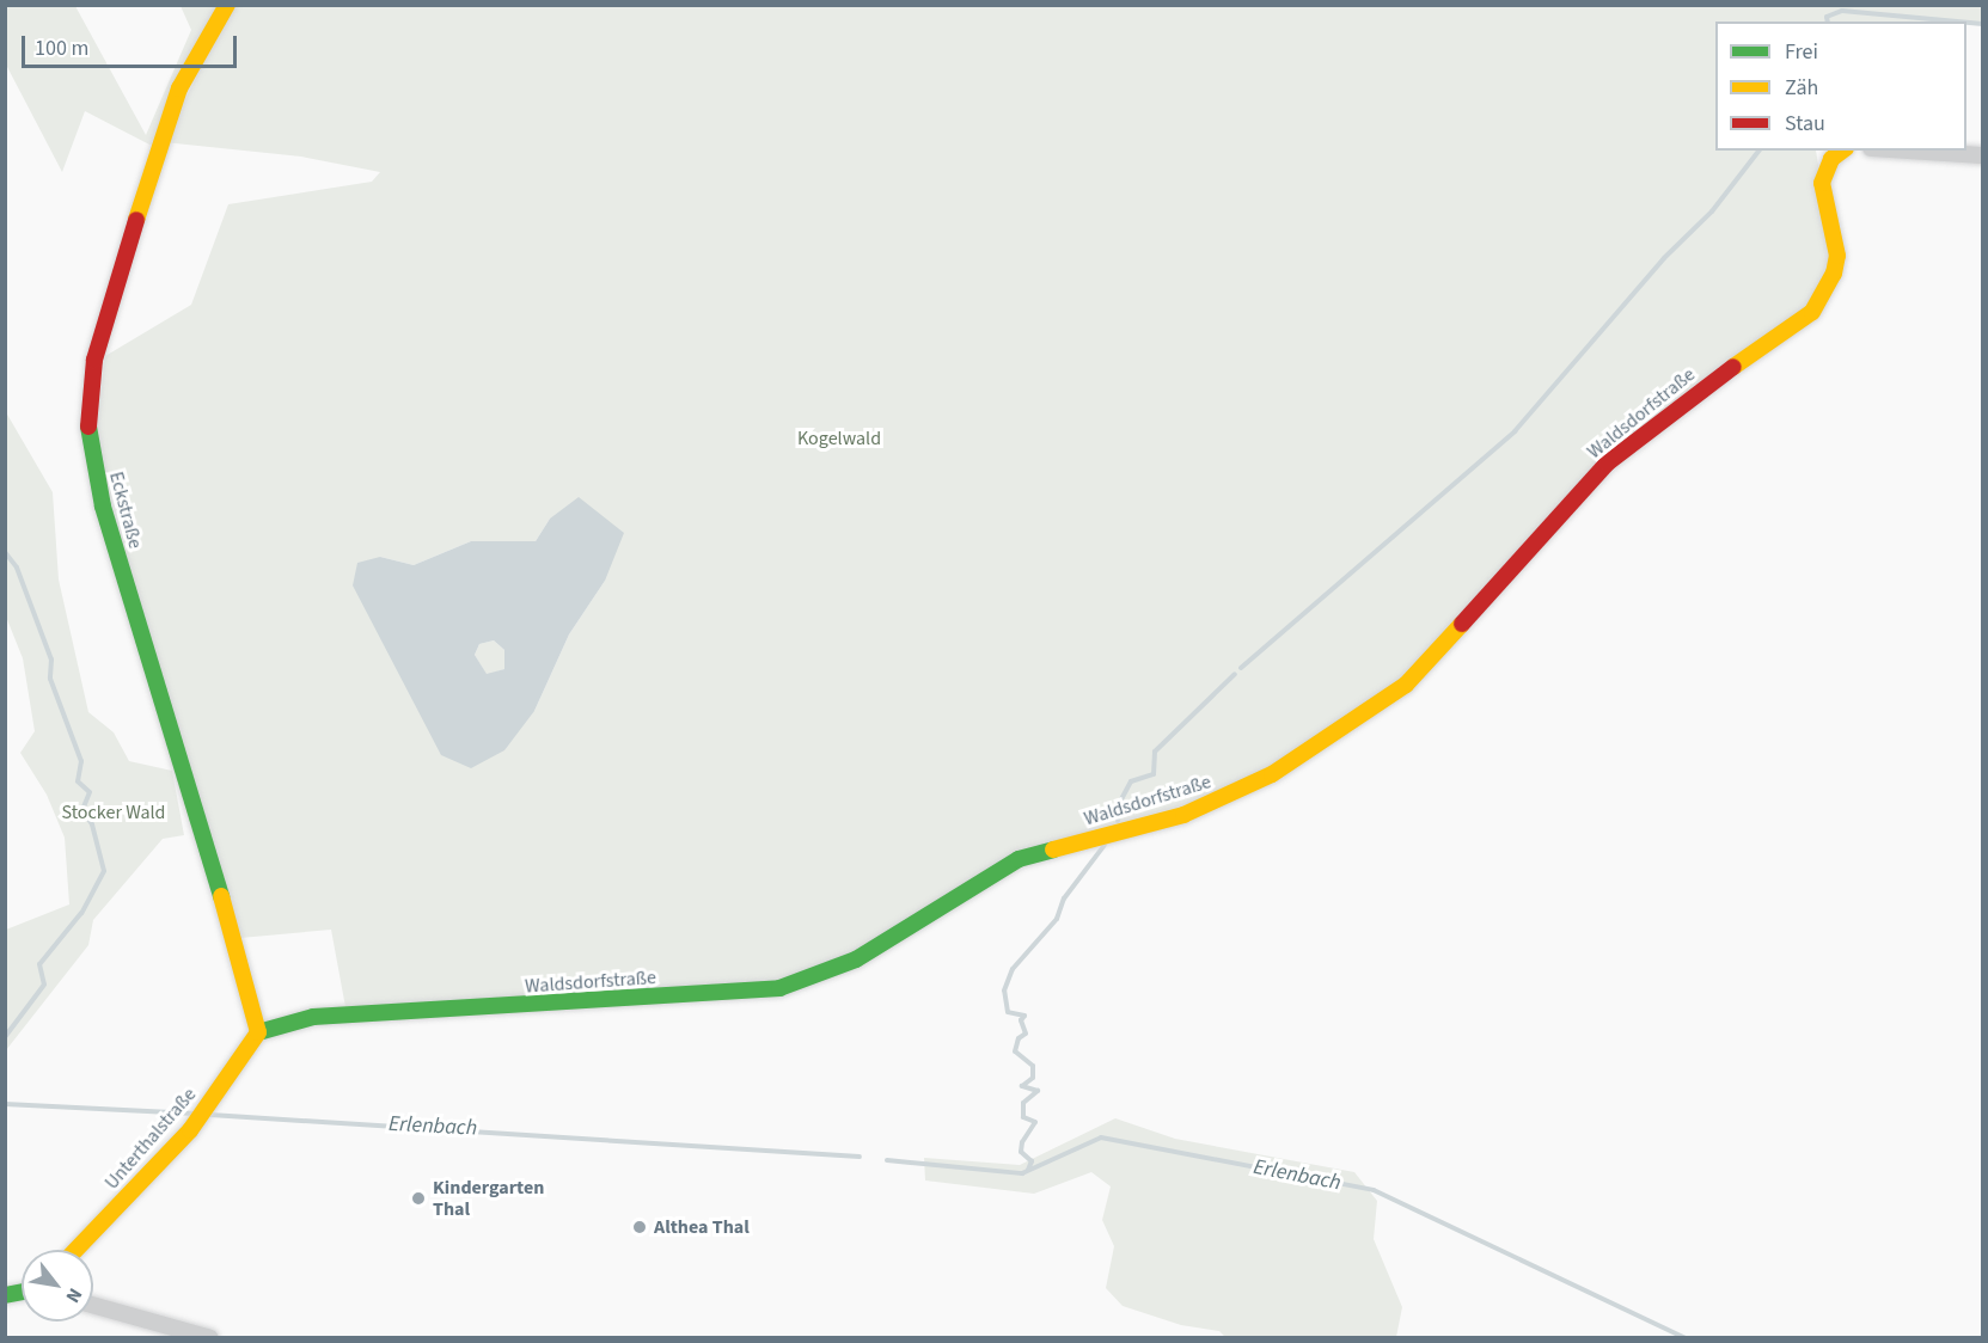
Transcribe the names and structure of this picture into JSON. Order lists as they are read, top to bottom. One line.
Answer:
{"streets":{"street":["Waldsdorfstraße","Eckstraße","Unterthalstraße"]},"crossings":[["Waldsdorfstraße","Eckstraße"],["Waldsdorfstraße","Unterthalstraße"],["Eckstraße","Unterthalstraße"]],"water":["Erlenbach"],"parks":["Kogelwald","Stocker Wald"],"places":["Kindergarten Thal","Althea Thal"],"legend":["Frei","Zäh","Stau"],"scale_bar":"100 m","north":"bottom right"}
